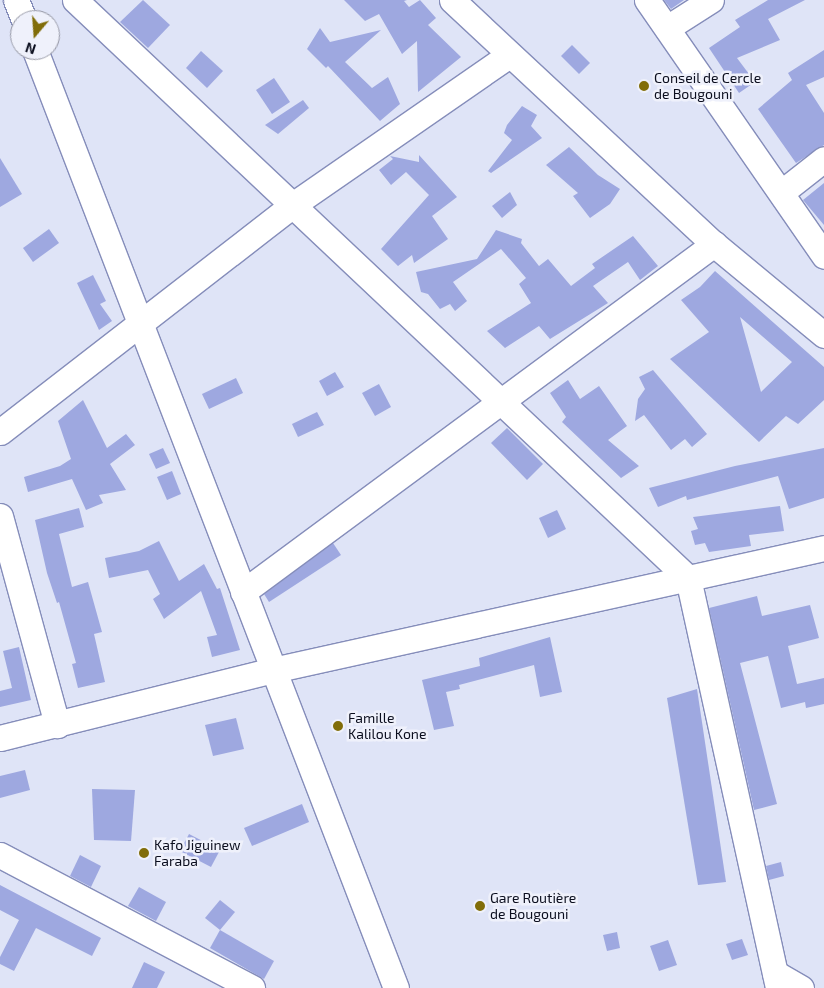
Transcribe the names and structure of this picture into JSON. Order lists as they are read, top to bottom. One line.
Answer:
{"places":["Conseil de Cercle de Bougouni","Famille Kalilou Kone","Kafo Jiguinew Faraba","Gare Routière de Bougouni"],"north":"bottom"}
